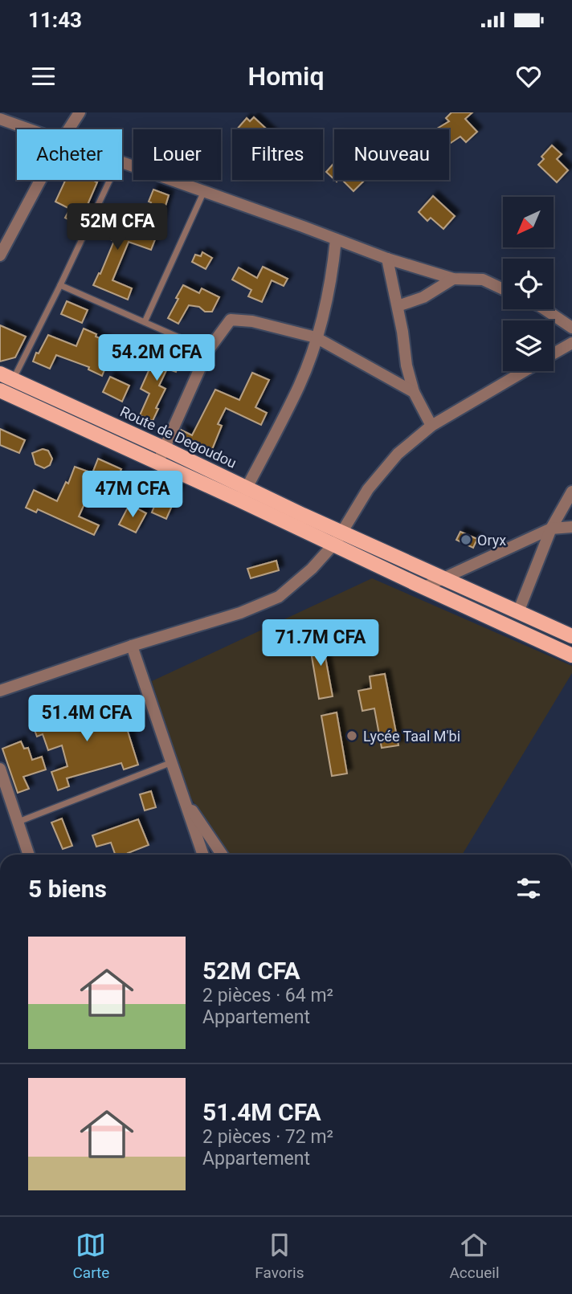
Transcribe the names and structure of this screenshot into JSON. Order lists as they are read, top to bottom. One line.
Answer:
{"streets":{"main road":["Route de Degoudou"]},"places":["Oryx","Lycée Taal M'bi"],"north":"bottom left","page":{"status":"11:43","header":"Homiq","chip":["Acheter","Louer","Filtres","Nouveau"],"price":["52M CFA","54.2M CFA","47M CFA","71.7M CFA","51.4M CFA"],"heading":"5 biens","list":[{"name":"52M CFA","note":"2 pièces · 64 m² · Appartement"},{"name":"51.4M CFA","note":"2 pièces · 72 m² · Appartement"}],"tabs":["Carte","Favoris","Accueil"]}}
